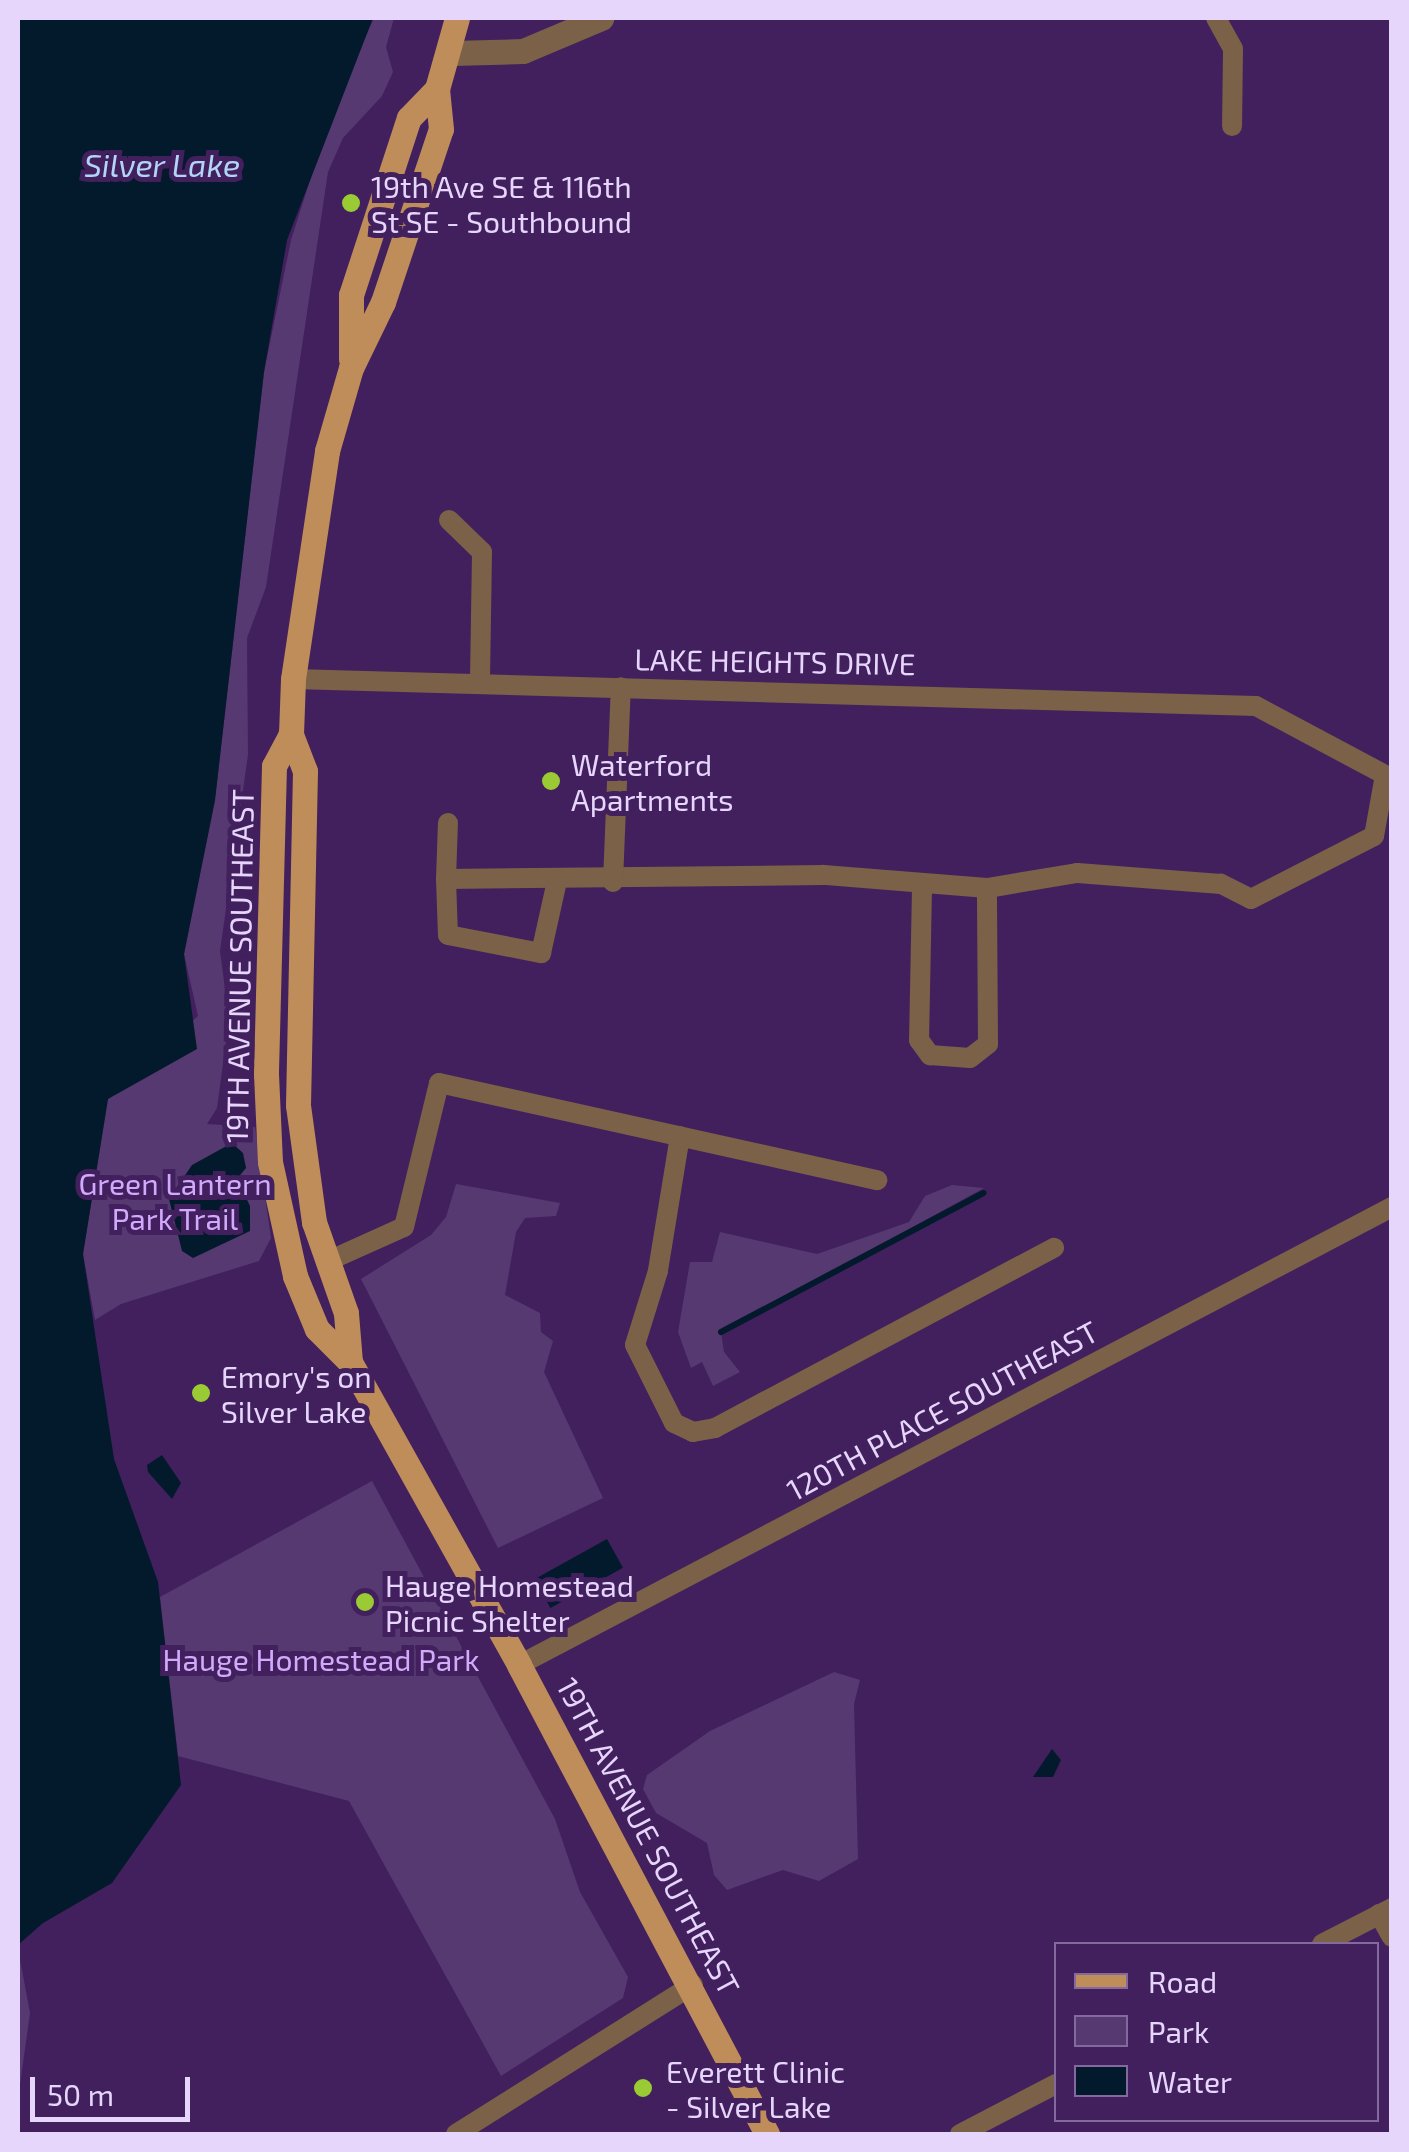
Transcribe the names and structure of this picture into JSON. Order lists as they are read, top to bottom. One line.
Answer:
{"streets":{"main road":["19TH AVENUE SOUTHEAST"],"street":["LAKE HEIGHTS DRIVE","120TH PLACE SOUTHEAST"]},"crossings":[["LAKE HEIGHTS DRIVE","19TH AVENUE SOUTHEAST"],["19TH AVENUE SOUTHEAST","120TH PLACE SOUTHEAST"]],"water":["Silver Lake"],"parks":["Green Lantern Park Trail","Hauge Homestead Park"],"places":["19th Ave SE & 116th St SE - Southbound","Waterford Apartments","Emory's on Silver Lake","Hauge Homestead Picnic Shelter","Everett Clinic - Silver Lake"],"legend":["Road","Park","Water"],"scale_bar":"50 m"}
